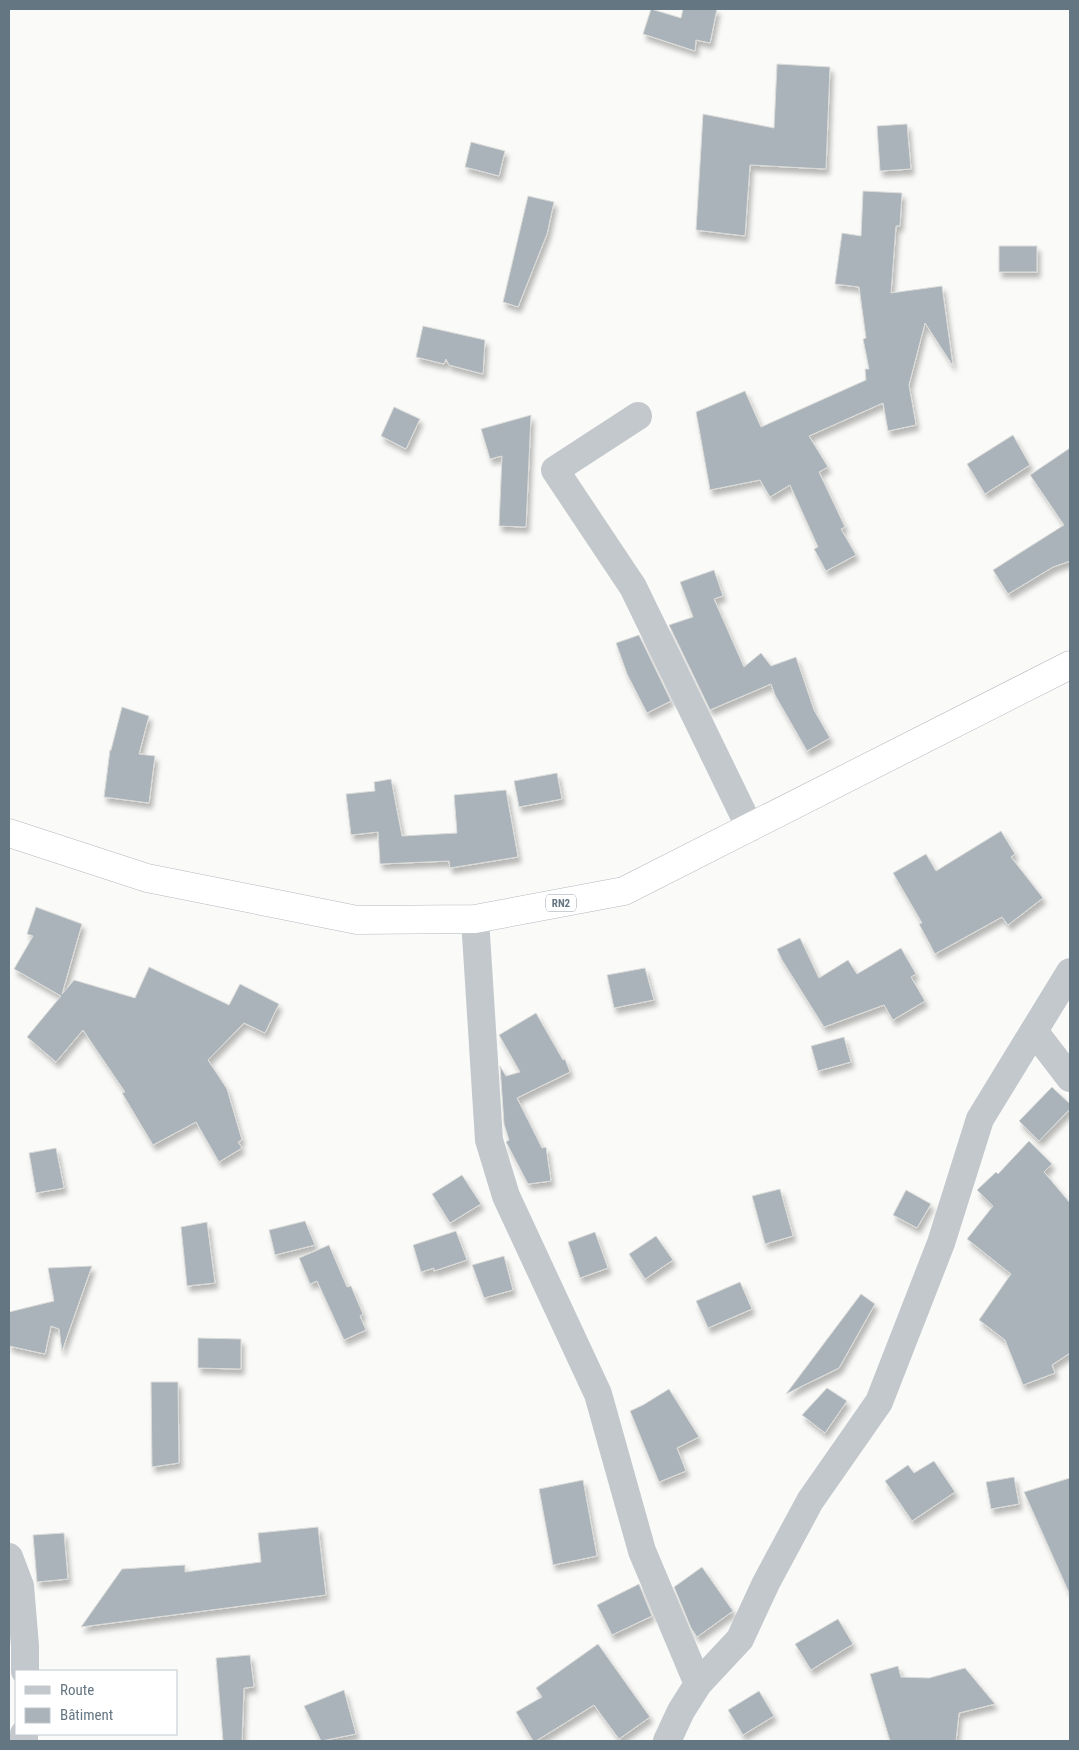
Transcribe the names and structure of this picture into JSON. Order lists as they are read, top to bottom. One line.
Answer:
{"streets":{"highway":["RN2"]},"legend":["Route","Bâtiment"]}
